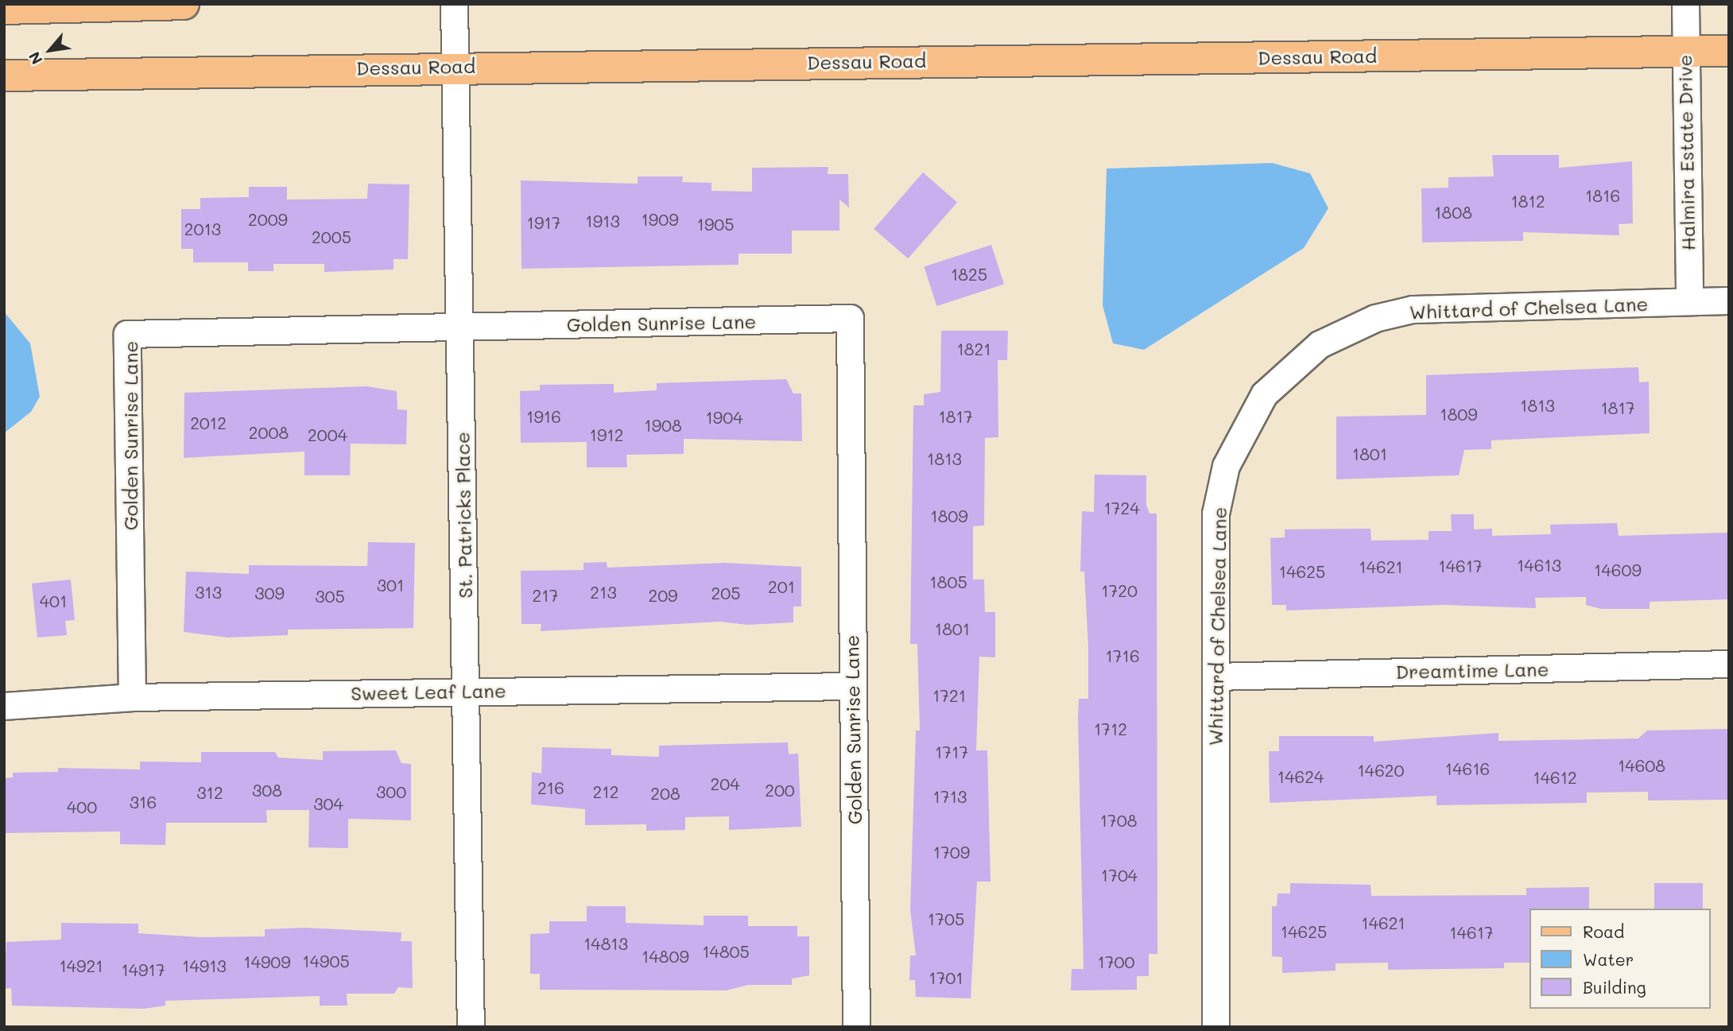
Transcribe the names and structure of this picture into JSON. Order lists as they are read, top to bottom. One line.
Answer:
{"streets":{"main road":["Dessau Road"],"street":["Halmira Estate Drive","Whittard of Chelsea Lane","Golden Sunrise Lane","St. Patricks Place","Dreamtime Lane","Sweet Leaf Lane"]},"crossings":[["Dessau Road","Halmira Estate Drive"],["Dessau Road","St. Patricks Place"],["Halmira Estate Drive","Whittard of Chelsea Lane"],["Whittard of Chelsea Lane","Dreamtime Lane"],["Golden Sunrise Lane","St. Patricks Place"],["Golden Sunrise Lane","Sweet Leaf Lane"],["St. Patricks Place","Sweet Leaf Lane"]],"house_numbers":["1816","1812","1808","2009","1909","1913","1917","1905","2013","2005","1825","1821","1813","1817","1809","1916","1817","1904","2012","1908","2008","2004","1912","1801","1813","1724","1809","14613","14617","14621","14609","14625","1805","301","201","1720","313","213","309","205","217","209","305","401","1801","1716","1721","1712","1717","14608","14616","14620","14624","14612","204","216","308","200","300","212","312","208","1713","316","304","400","1708","1709","1704","1705","14621","14625","14617","14813","14805","14809","14905","14909","1700","14921","14913","14917","1701"],"legend":["Road","Water","Building"],"north":"bottom left"}
